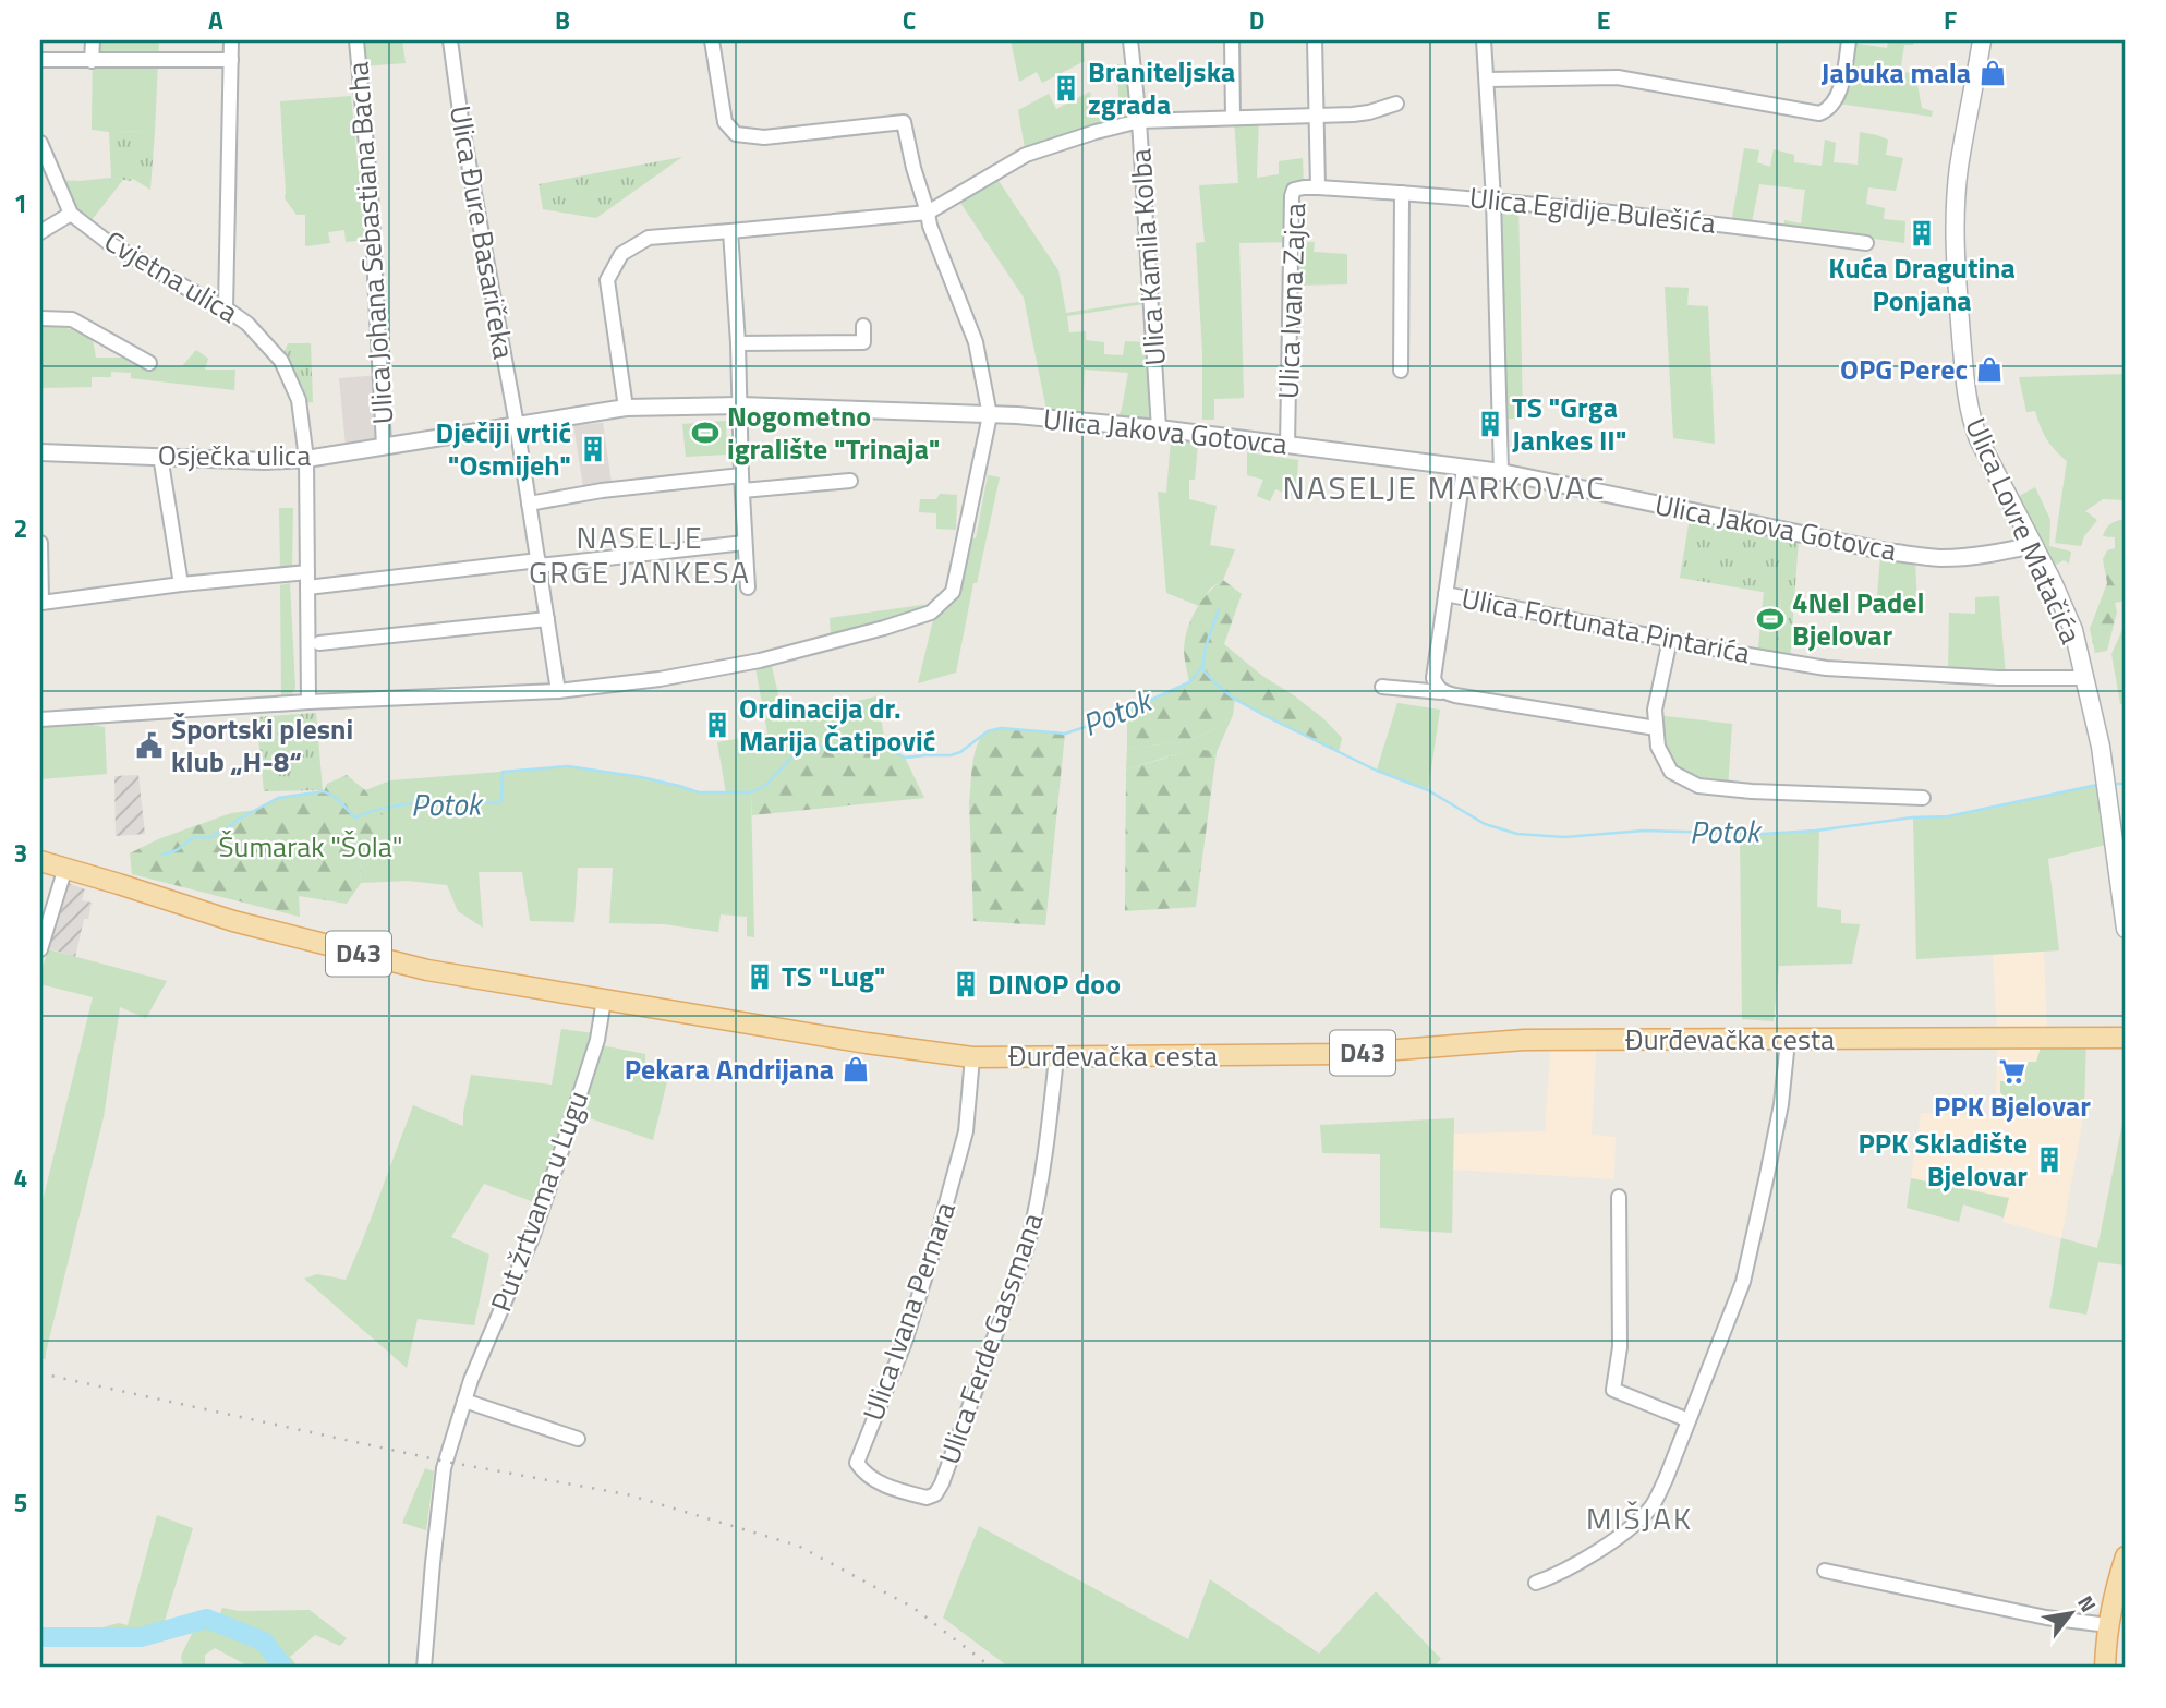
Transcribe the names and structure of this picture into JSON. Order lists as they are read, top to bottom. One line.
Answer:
{"streets":{"main road":["Ulica Lovre Matačića","D43","Đurđevačka cesta"],"street":["Ulica Egidije Bulešića","Ulica Đure Basaričeka","Ulica Johana Sebastiana Bacha","Ulica Kamila Kolba","Cvjetna ulica","Ulica Ivana Zajca","Ulica Jakova Gotovca","Osječka ulica","Ulica Fortunata Pintarića","Put žrtvama u Lugu","Ulica Ivana Pernara","Ulica Ferde Gassmana"]},"crossings":[["Ulica Egidije Bulešića","Ulica Ivana Zajca"],["Ulica Đure Basaričeka","Ulica Jakova Gotovca"],["Ulica Đure Basaričeka","Osječka ulica"],["Ulica Johana Sebastiana Bacha","Osječka ulica"],["Ulica Kamila Kolba","Ulica Jakova Gotovca"],["Cvjetna ulica","Osječka ulica"],["Ulica Ivana Zajca","Ulica Jakova Gotovca"],["Ulica Jakova Gotovca","Osječka ulica"],["Ulica Jakova Gotovca","Ulica Lovre Matačića"],["Ulica Lovre Matačića","Ulica Fortunata Pintarića"],["D43","Đurđevačka cesta"],["Đurđevačka cesta","Put žrtvama u Lugu"],["Đurđevačka cesta","Ulica Ivana Pernara"],["Đurđevačka cesta","Ulica Ferde Gassmana"],["Ulica Ivana Pernara","Ulica Ferde Gassmana"]],"districts":["NASELJE MARKOVAC","NASELJE GRGE JANKESA","MIŠJAK"],"water":["Potok"],"parks":["Šumarak \"Šola\""],"places":{"shop":["Jabuka mala","OPG Perec","Pekara Andrijana"],"building":["Braniteljska zgrada","Kuća Dragutina Ponjana","TS \"Grga Jankes II\"","Dječiji vrtić \"Osmijeh\"","Ordinacija dr. Marija Čatipović","TS \"Lug\"","DINOP doo","PPK Skladište Bjelovar"],"sports":["Nogometno igralište \"Trinaja\"","4Nel Padel Bjelovar"],"public building":["Športski plesni klub „H-8“"],"supermarket":["PPK Bjelovar"]},"north":"top right","grid":{"columns":["A","B","C","D","E","F"],"rows":["1","2","3","4","5"]}}
